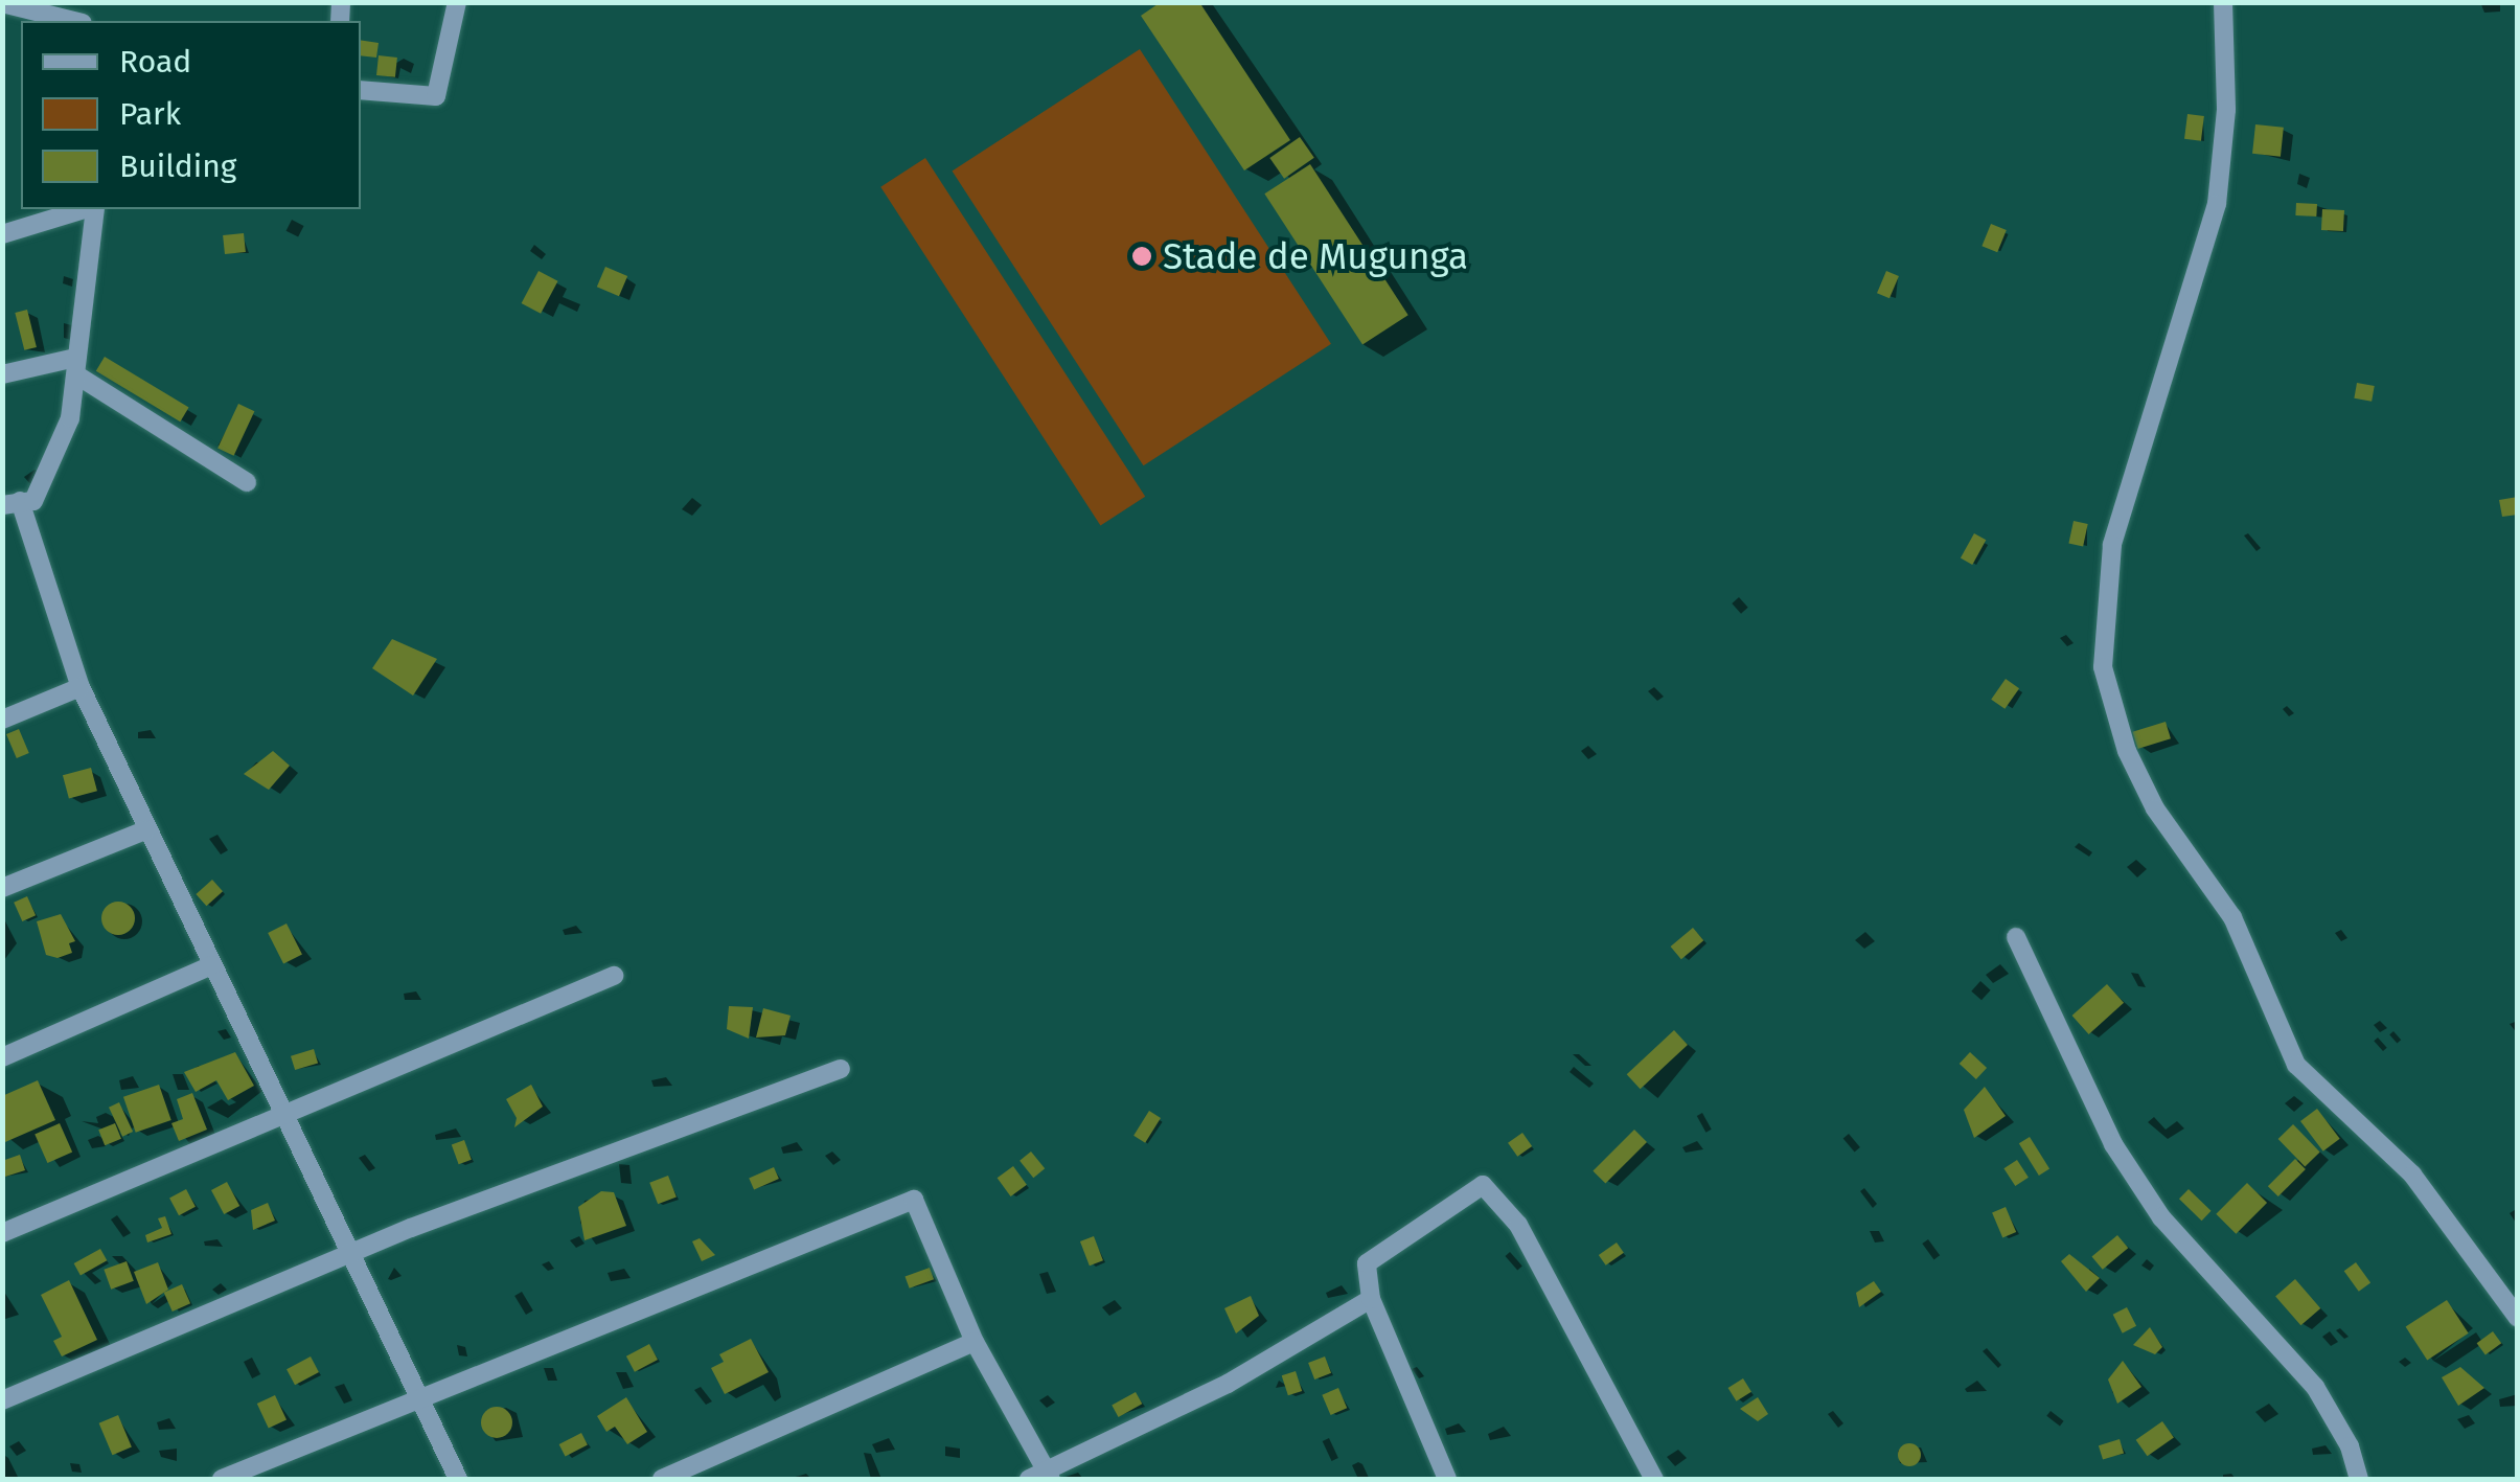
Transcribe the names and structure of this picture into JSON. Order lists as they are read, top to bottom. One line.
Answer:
{"places":["Stade de Mugunga"],"legend":["Road","Park","Building"]}
